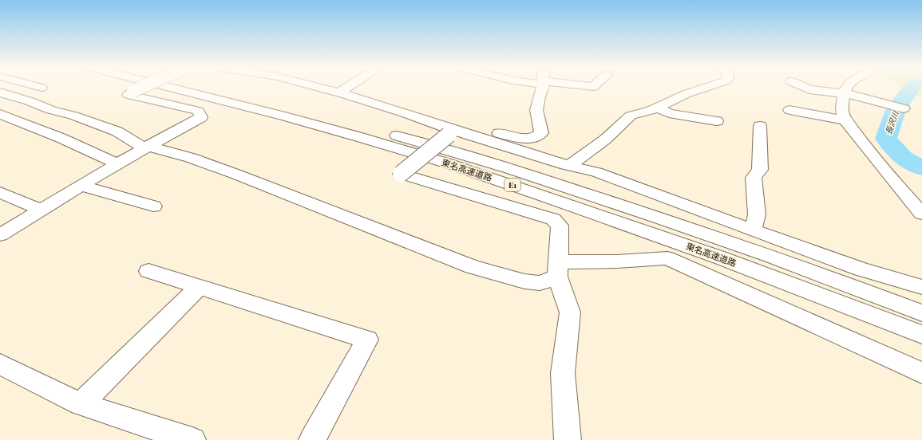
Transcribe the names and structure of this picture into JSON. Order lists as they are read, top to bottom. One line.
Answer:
{"streets":{"main road":["東名高速道路","E1"]},"water":["長沢川"]}
